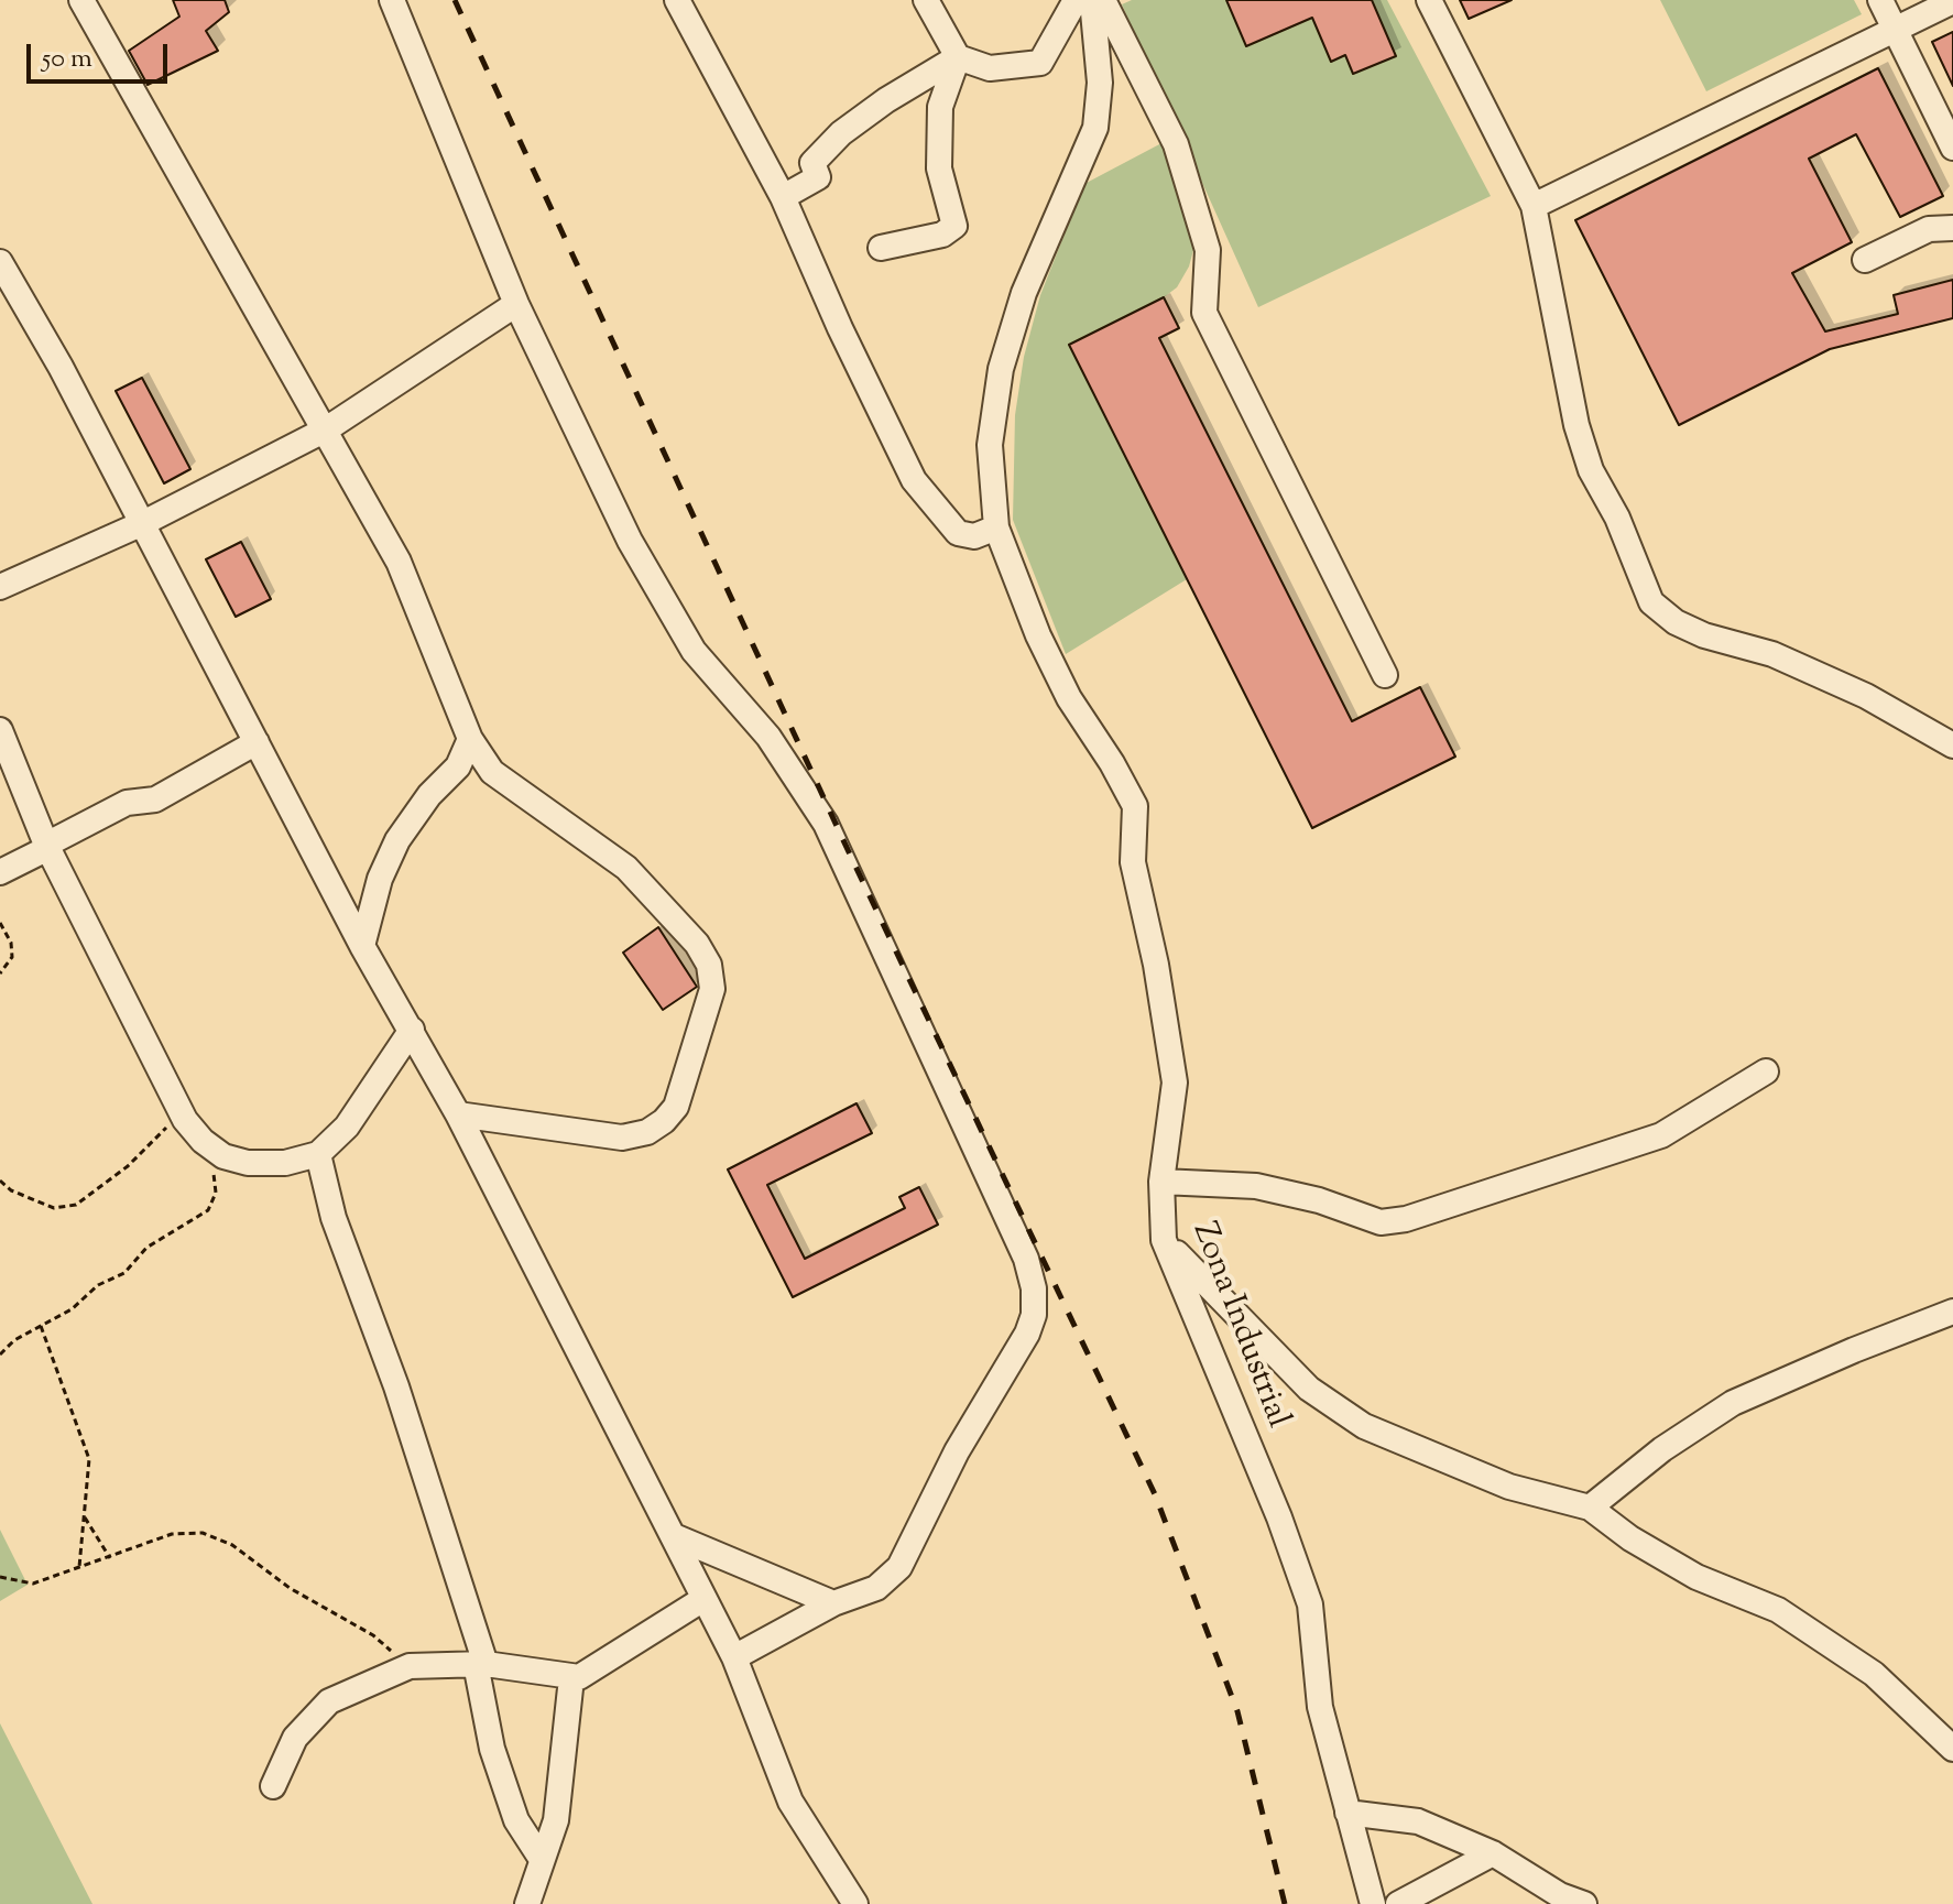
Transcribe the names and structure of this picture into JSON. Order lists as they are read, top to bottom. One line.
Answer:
{"streets":{"street":["Zona Industrial"]},"scale_bar":"50 m"}
